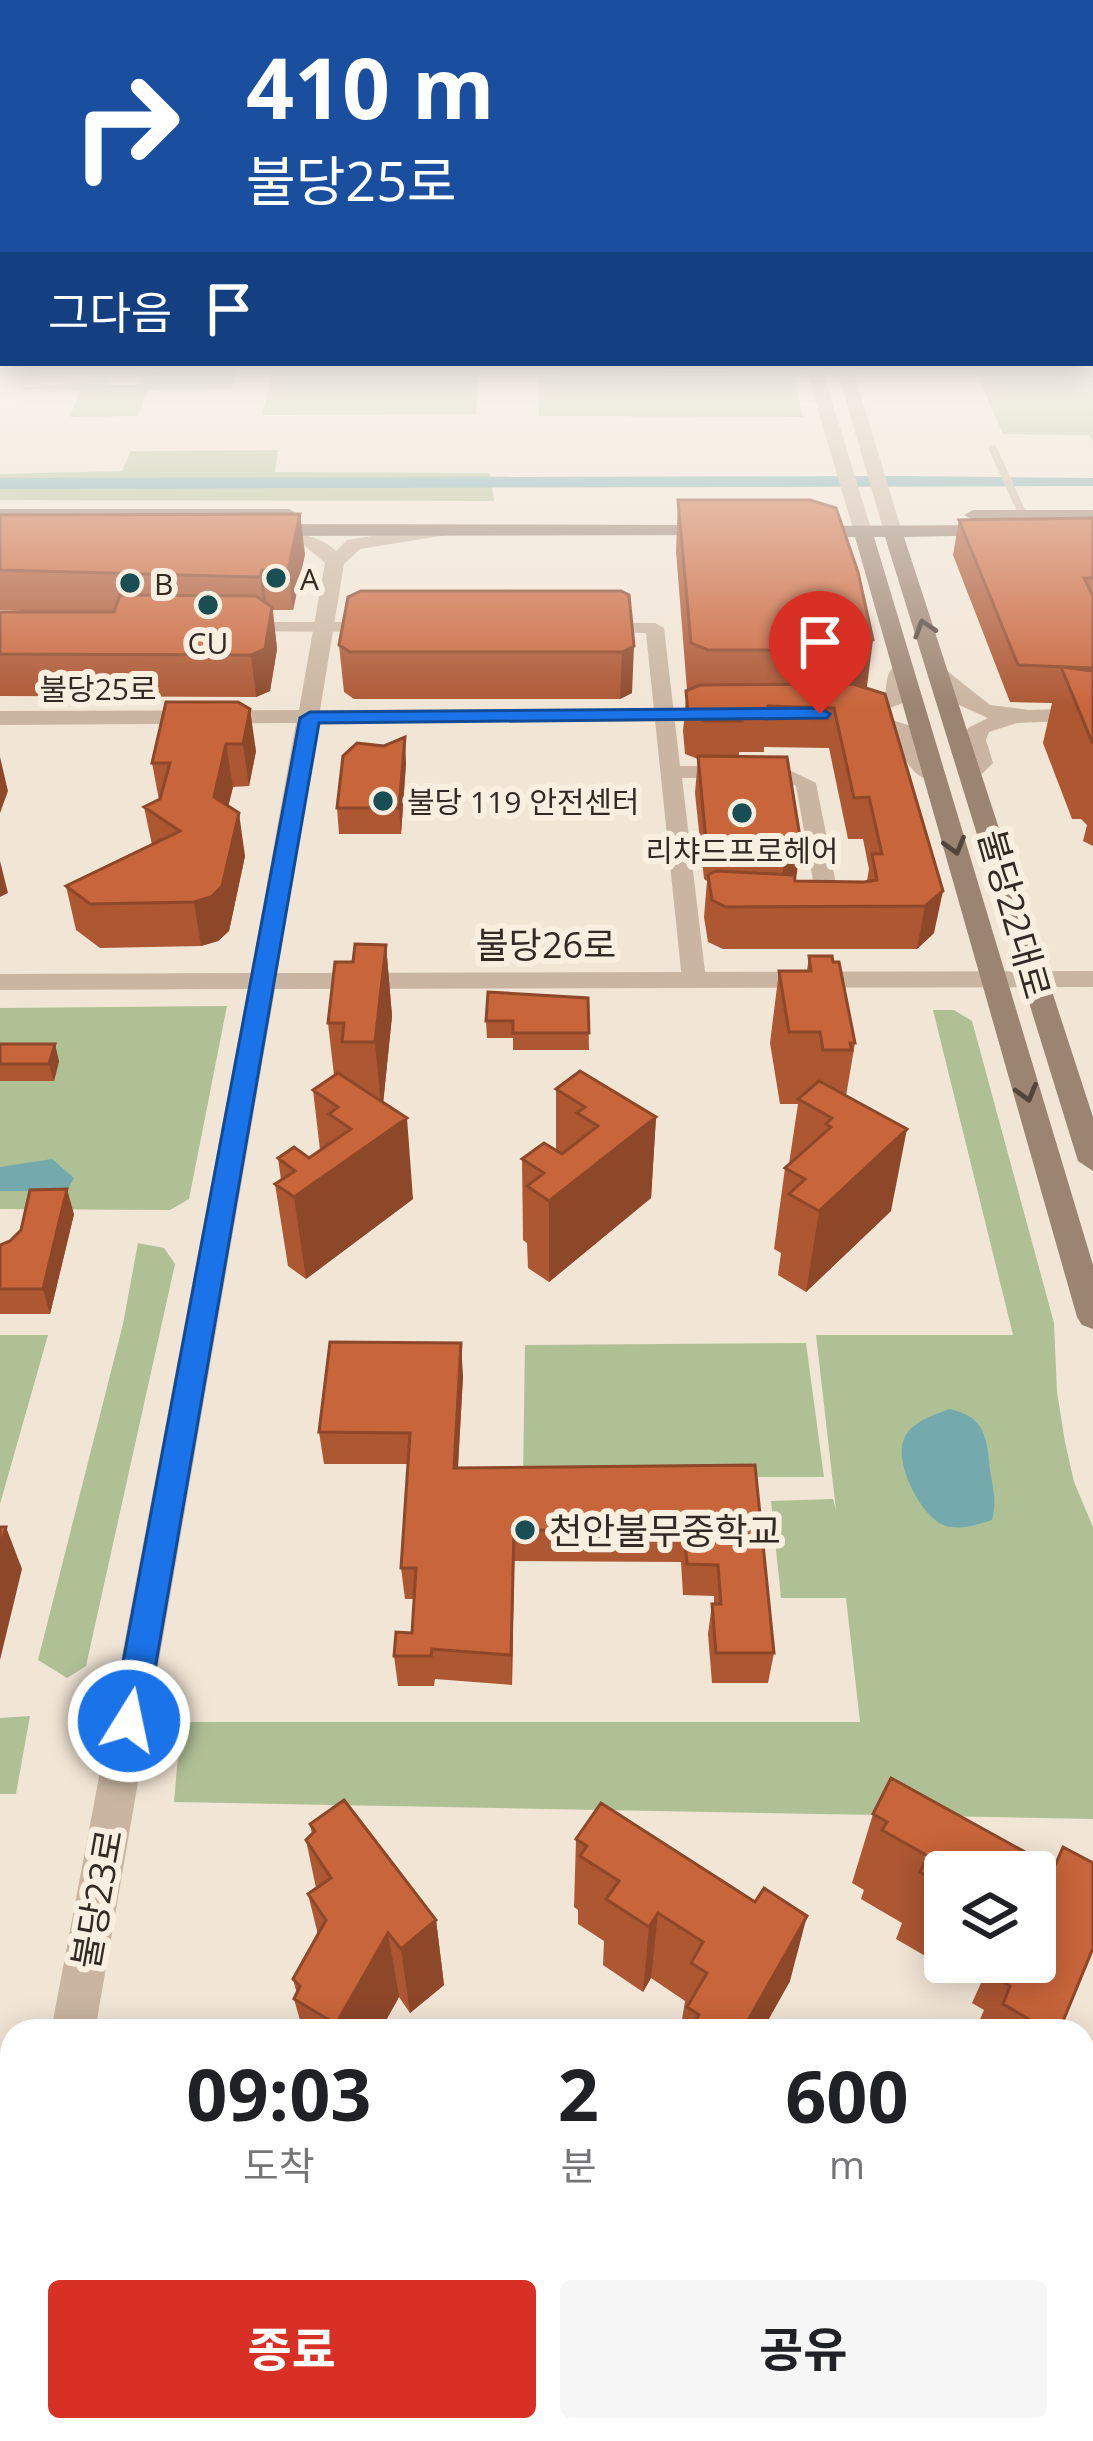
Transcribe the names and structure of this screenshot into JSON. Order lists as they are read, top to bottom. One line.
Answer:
{"streets":{"main road":["불당22대로"],"street":["불당25로","불당26로","불당23로"]},"crossings":[["불당25로","불당23로"],["불당22대로","불당26로"],["불당26로","불당23로"]],"places":["A","B","CU","불당 119 안전센터","리챠드프로헤어","천안불무중학교"],"page":{"turn":["410 m","불당25로"],"then":"그다음","eta":["09:03","도착","2","분","600","m"],"buttons":["종료","공유"]}}
